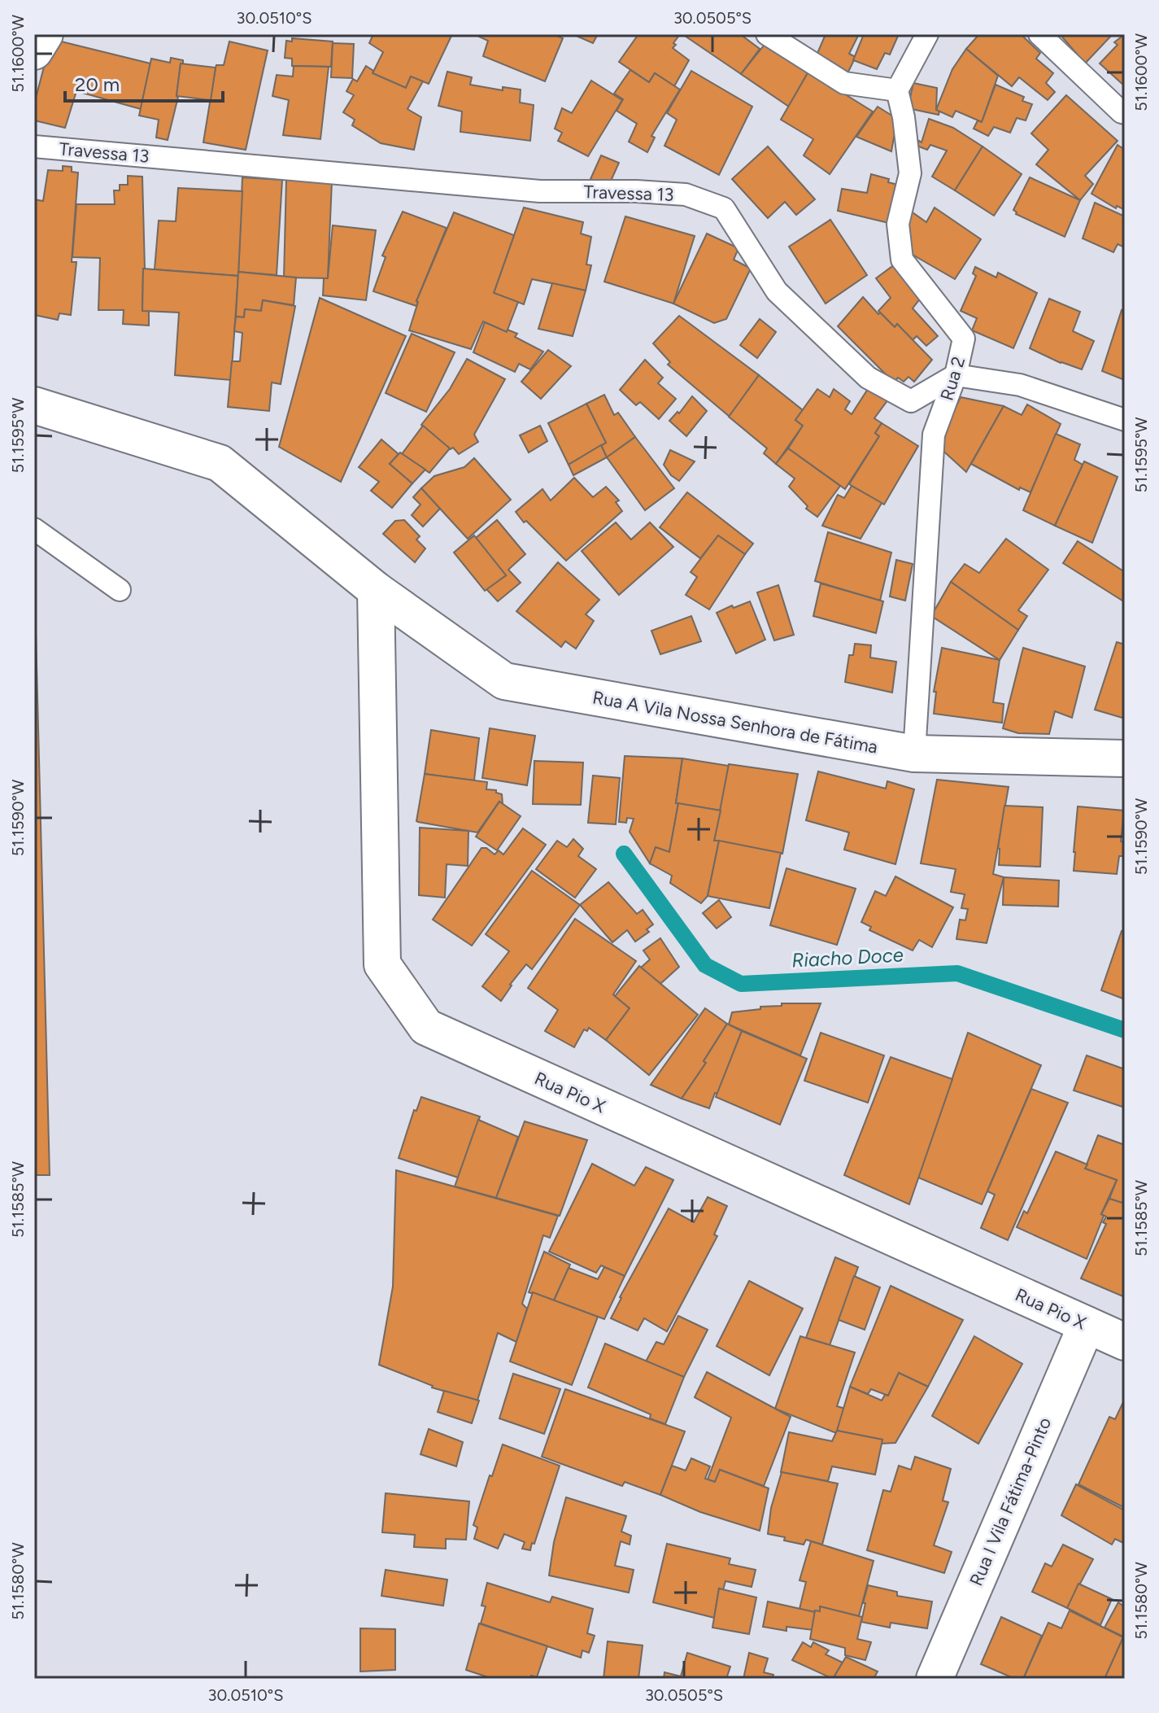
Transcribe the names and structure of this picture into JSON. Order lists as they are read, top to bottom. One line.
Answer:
{"streets":{"street":["Rua A Vila Nossa Senhora de Fátima","Rua Pio X","Rua I Vila Fátima-Pinto"],"lane":["Travessa 13","Rua 2"]},"crossings":[["Travessa 13","Rua 2"],["Rua 2","Rua A Vila Nossa Senhora de Fátima"],["Rua A Vila Nossa Senhora de Fátima","Rua Pio X"],["Rua Pio X","Rua I Vila Fátima-Pinto"]],"water":["Riacho Doce"],"scale_bar":"20 m","coordinates":["30.0510°S","30.0505°S","51.1600°W","51.1595°W","51.1590°W","51.1585°W","51.1580°W"]}
